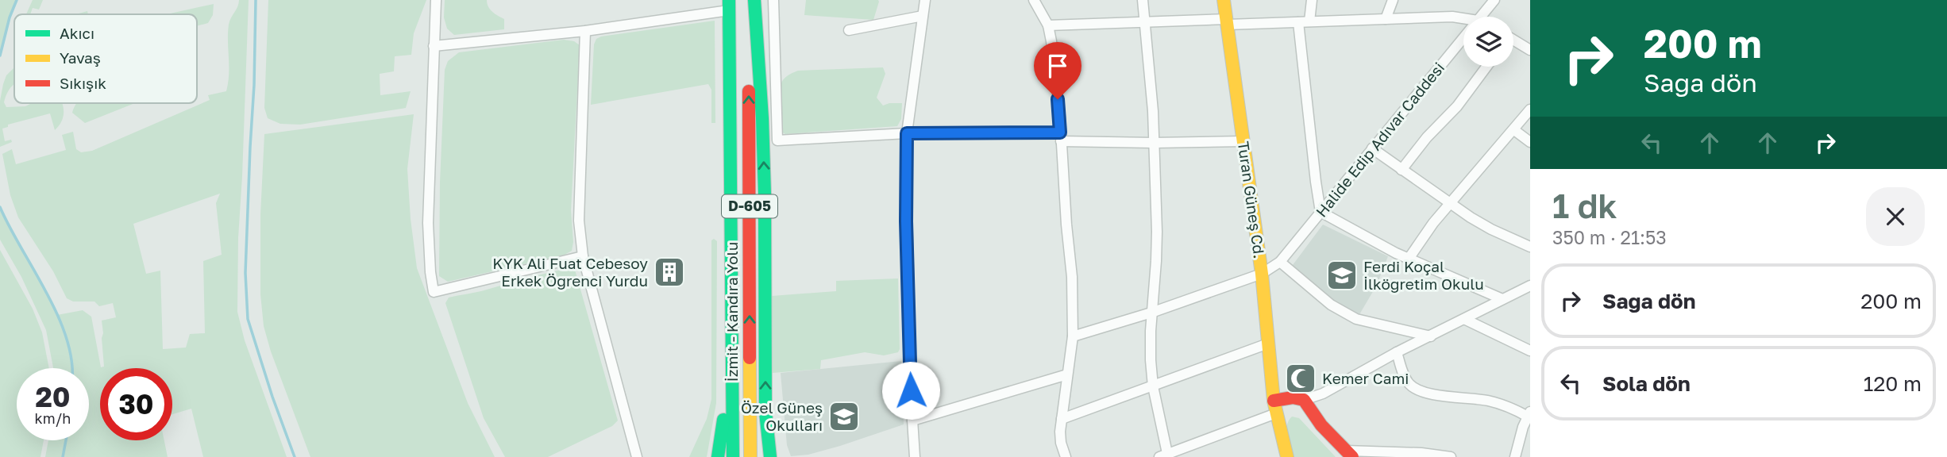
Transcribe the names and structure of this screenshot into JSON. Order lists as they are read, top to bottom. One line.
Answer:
{"streets":{"main road":["Turan Güneş Cd.","D-605","İzmit - Kandıra Yolu"],"street":["Halide Edip Adıvar Caddesi"]},"crossings":[["Halide Edip Adıvar Caddesi","Turan Güneş Cd."]],"places":{"building":["KYK Ali Fuat Cebesoy Erkek Öğrenci Yurdu"],"school or university":["Ferdi Koçal İlköğretim Okulu","Özel Güneş Okulları"],"mosque":["Kemer Cami"]},"legend":["Akıcı","Yavaş","Sıkışık"],"page":{"turn":["200 m","Sağa dön"],"heading":["1 dk","350 m · 21:53"],"list":[{"name":"Sağa dön","value":"200 m"},{"name":"Sola dön","value":"120 m"}],"speed":"20 km/h","limit":"30"}}
